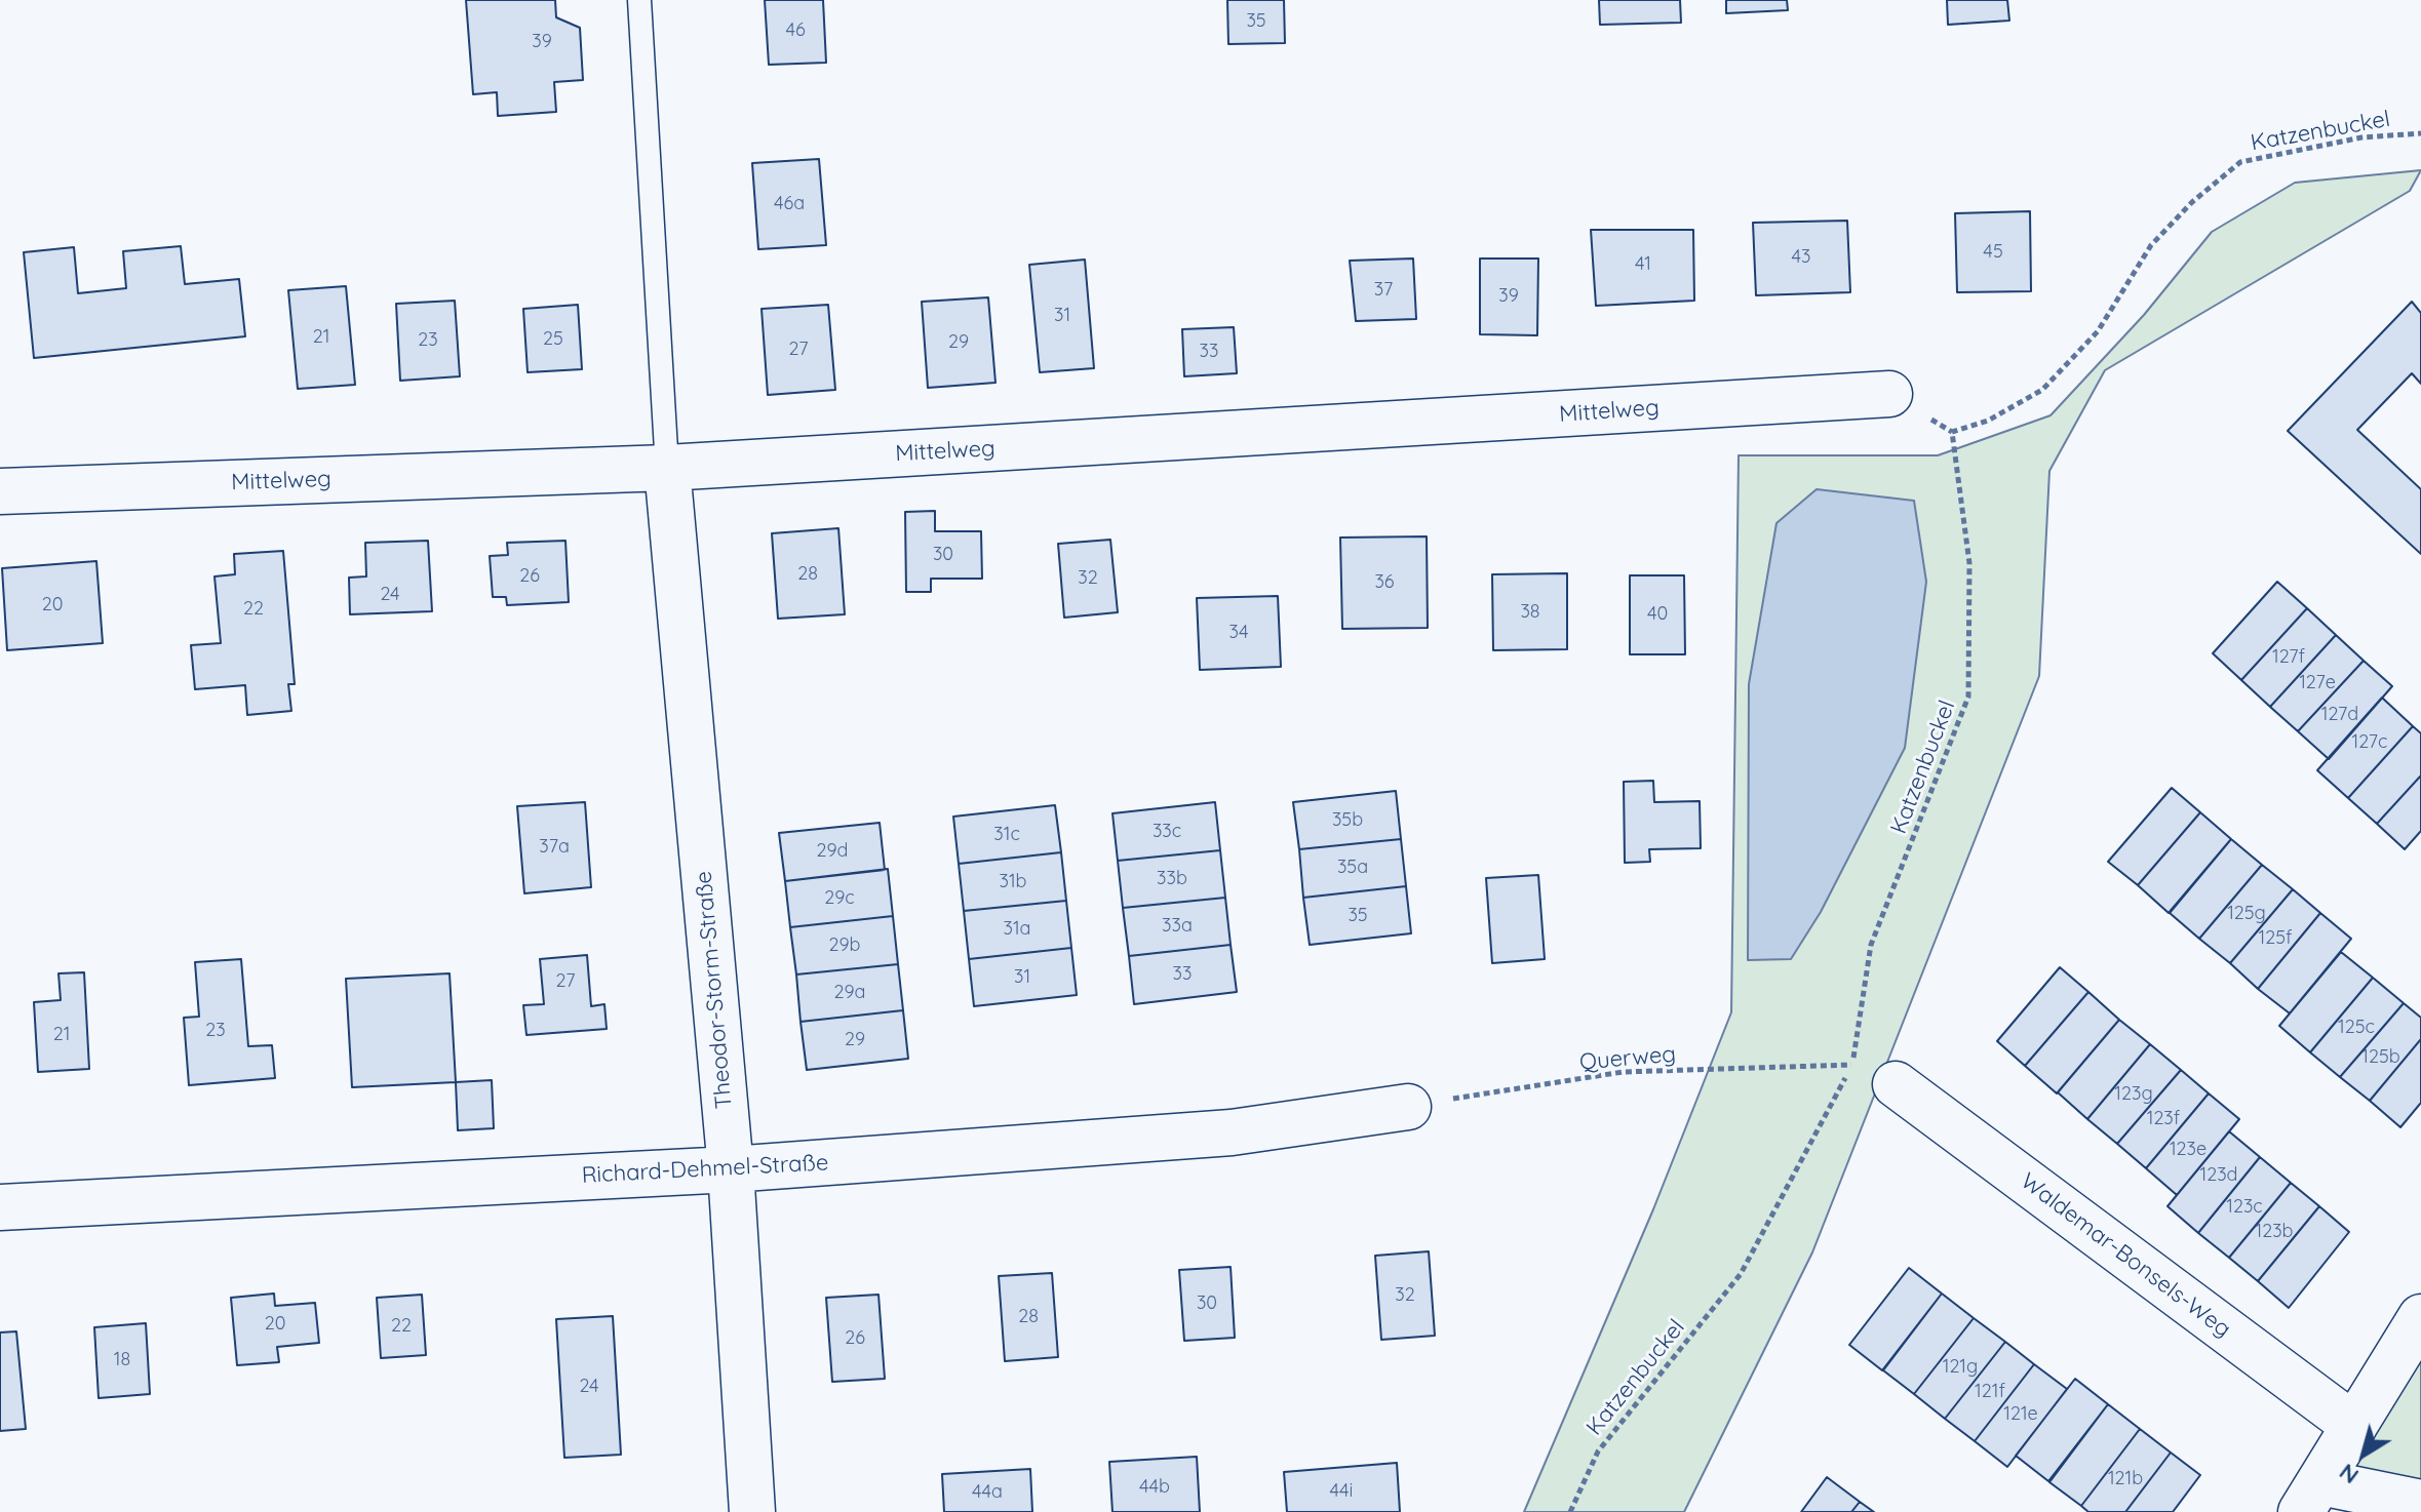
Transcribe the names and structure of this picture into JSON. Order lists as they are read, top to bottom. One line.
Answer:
{"streets":{"street":["Mittelweg","Theodor-Storm-Straße","Richard-Dehmel-Straße","Waldemar-Bonsels-Weg"],"path":["Katzenbuckel","Querweg"]},"crossings":[["Katzenbuckel","Querweg"],["Mittelweg","Theodor-Storm-Straße"],["Theodor-Storm-Straße","Richard-Dehmel-Straße"],["Querweg","Richard-Dehmel-Straße"]],"house_numbers":["35","46","39","46a","45","43","41","37","39","31","21","25","23","29","27","33","30","28","26","32","36","24","20","22","38","40","34","127f","127e","127d","127c","35b","33c","31c","37a","29d","35a","33b","31b","29c","125g","35","33a","31a","125f","29b","33","31","27","29a","125c","23","21","29","125b","123g","123f","123e","123d","123c","123b","32","30","28","20","22","26","18","121g","24","121f","121e","121b","44b","44i","44a"],"north":"bottom left"}
